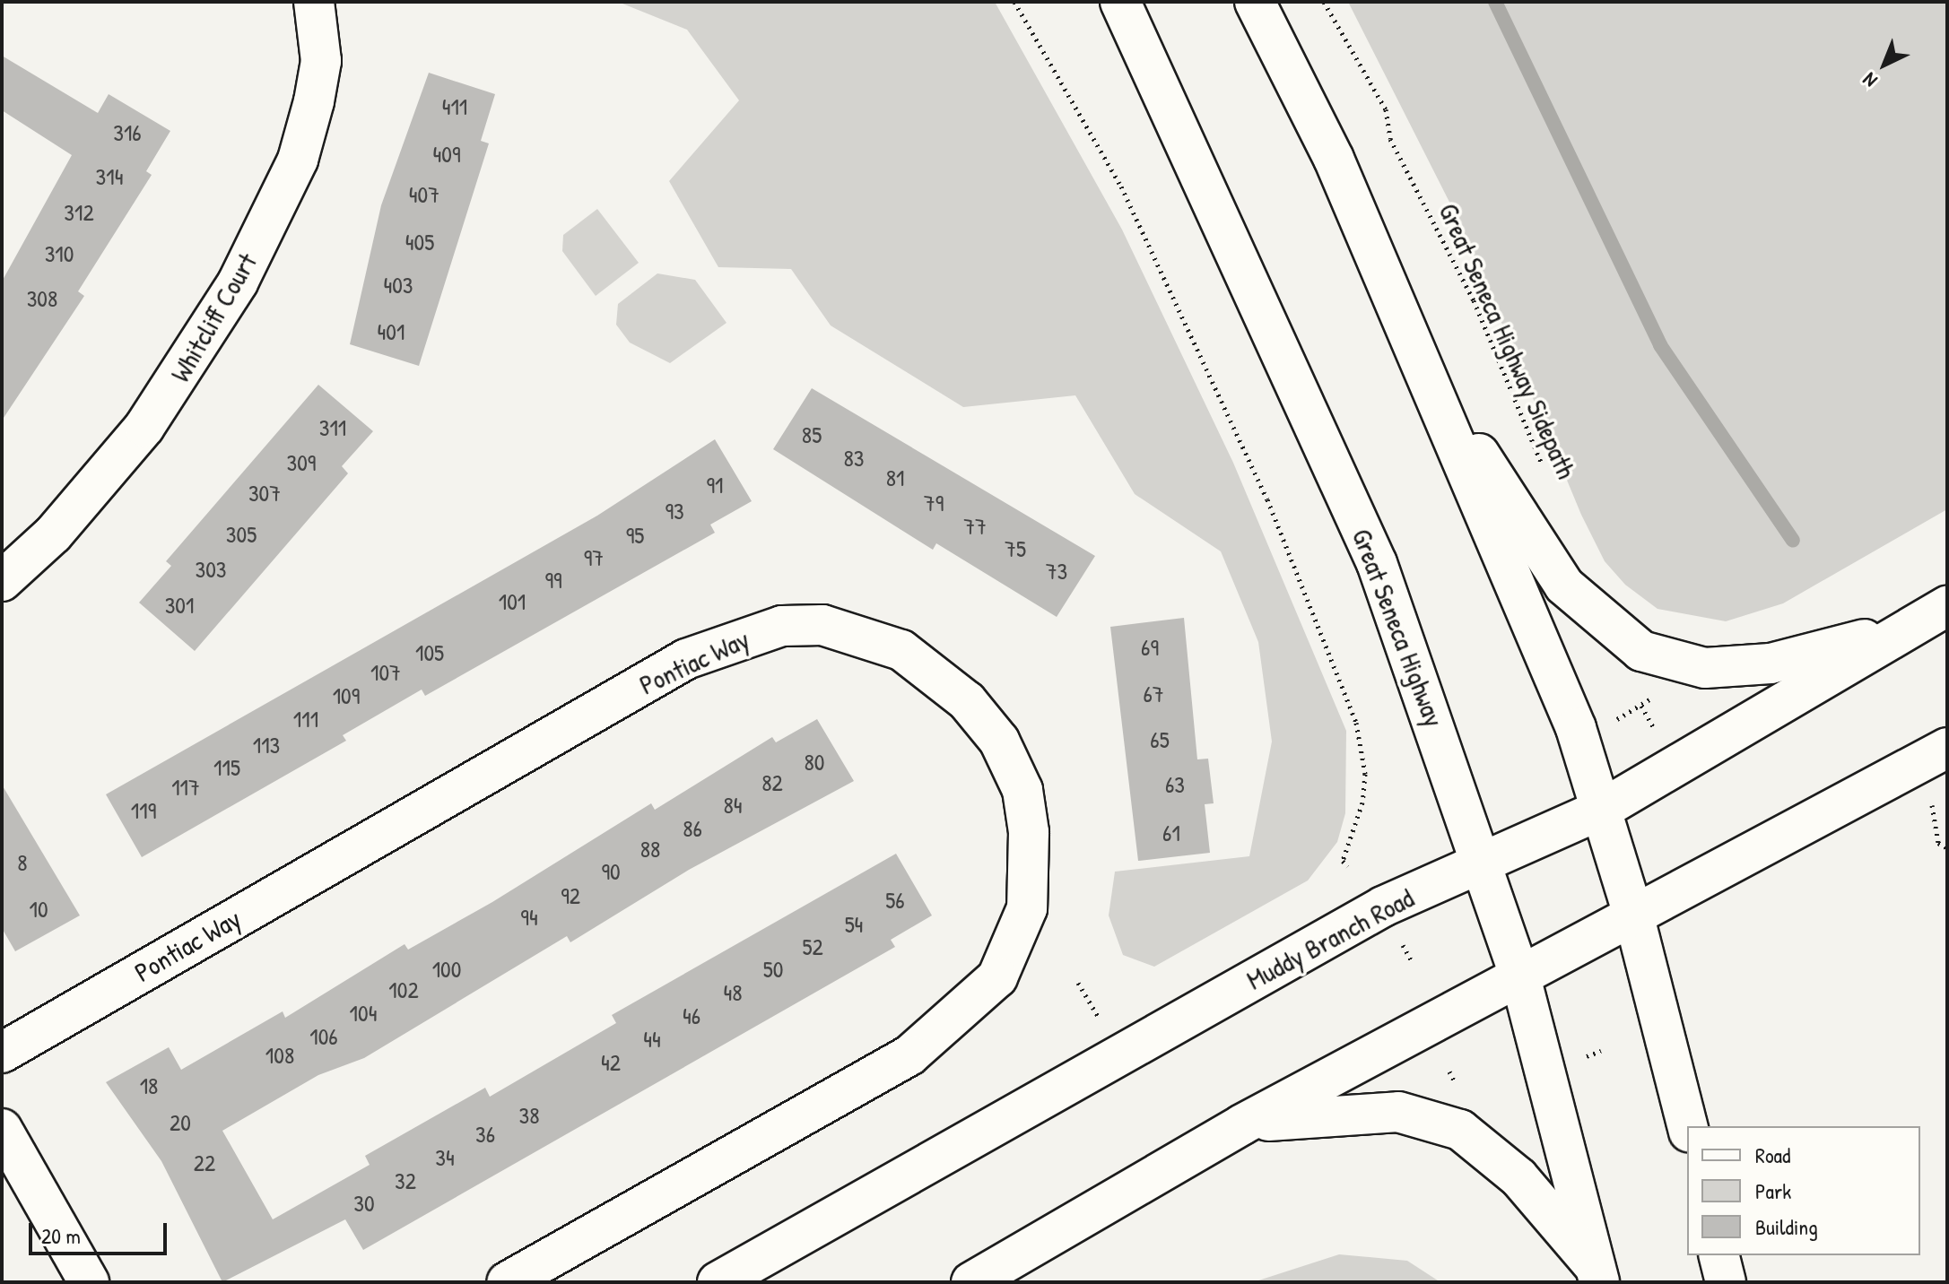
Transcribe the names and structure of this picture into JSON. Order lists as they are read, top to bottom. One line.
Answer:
{"streets":{"main road":["Whitcliff Court","Great Seneca Highway","Pontiac Way","Muddy Branch Road"],"path":["Great Seneca Highway Sidepath"]},"crossings":[["Great Seneca Highway","Muddy Branch Road"]],"house_numbers":["411","316","409","314","407","312","405","310","403","308","401","311","85","83","309","81","91","307","79","93","77","305","95","75","97","303","73","99","101","301","69","105","107","67","109","111","65","113","80","115","82","63","117","84","119","86","61","88","8","90","92","56","10","94","54","52","100","50","102","48","104","46","106","44","108","42","18","38","20","36","34","22","32","30"],"legend":["Road","Park","Building"],"scale_bar":"20 m","north":"bottom left"}
